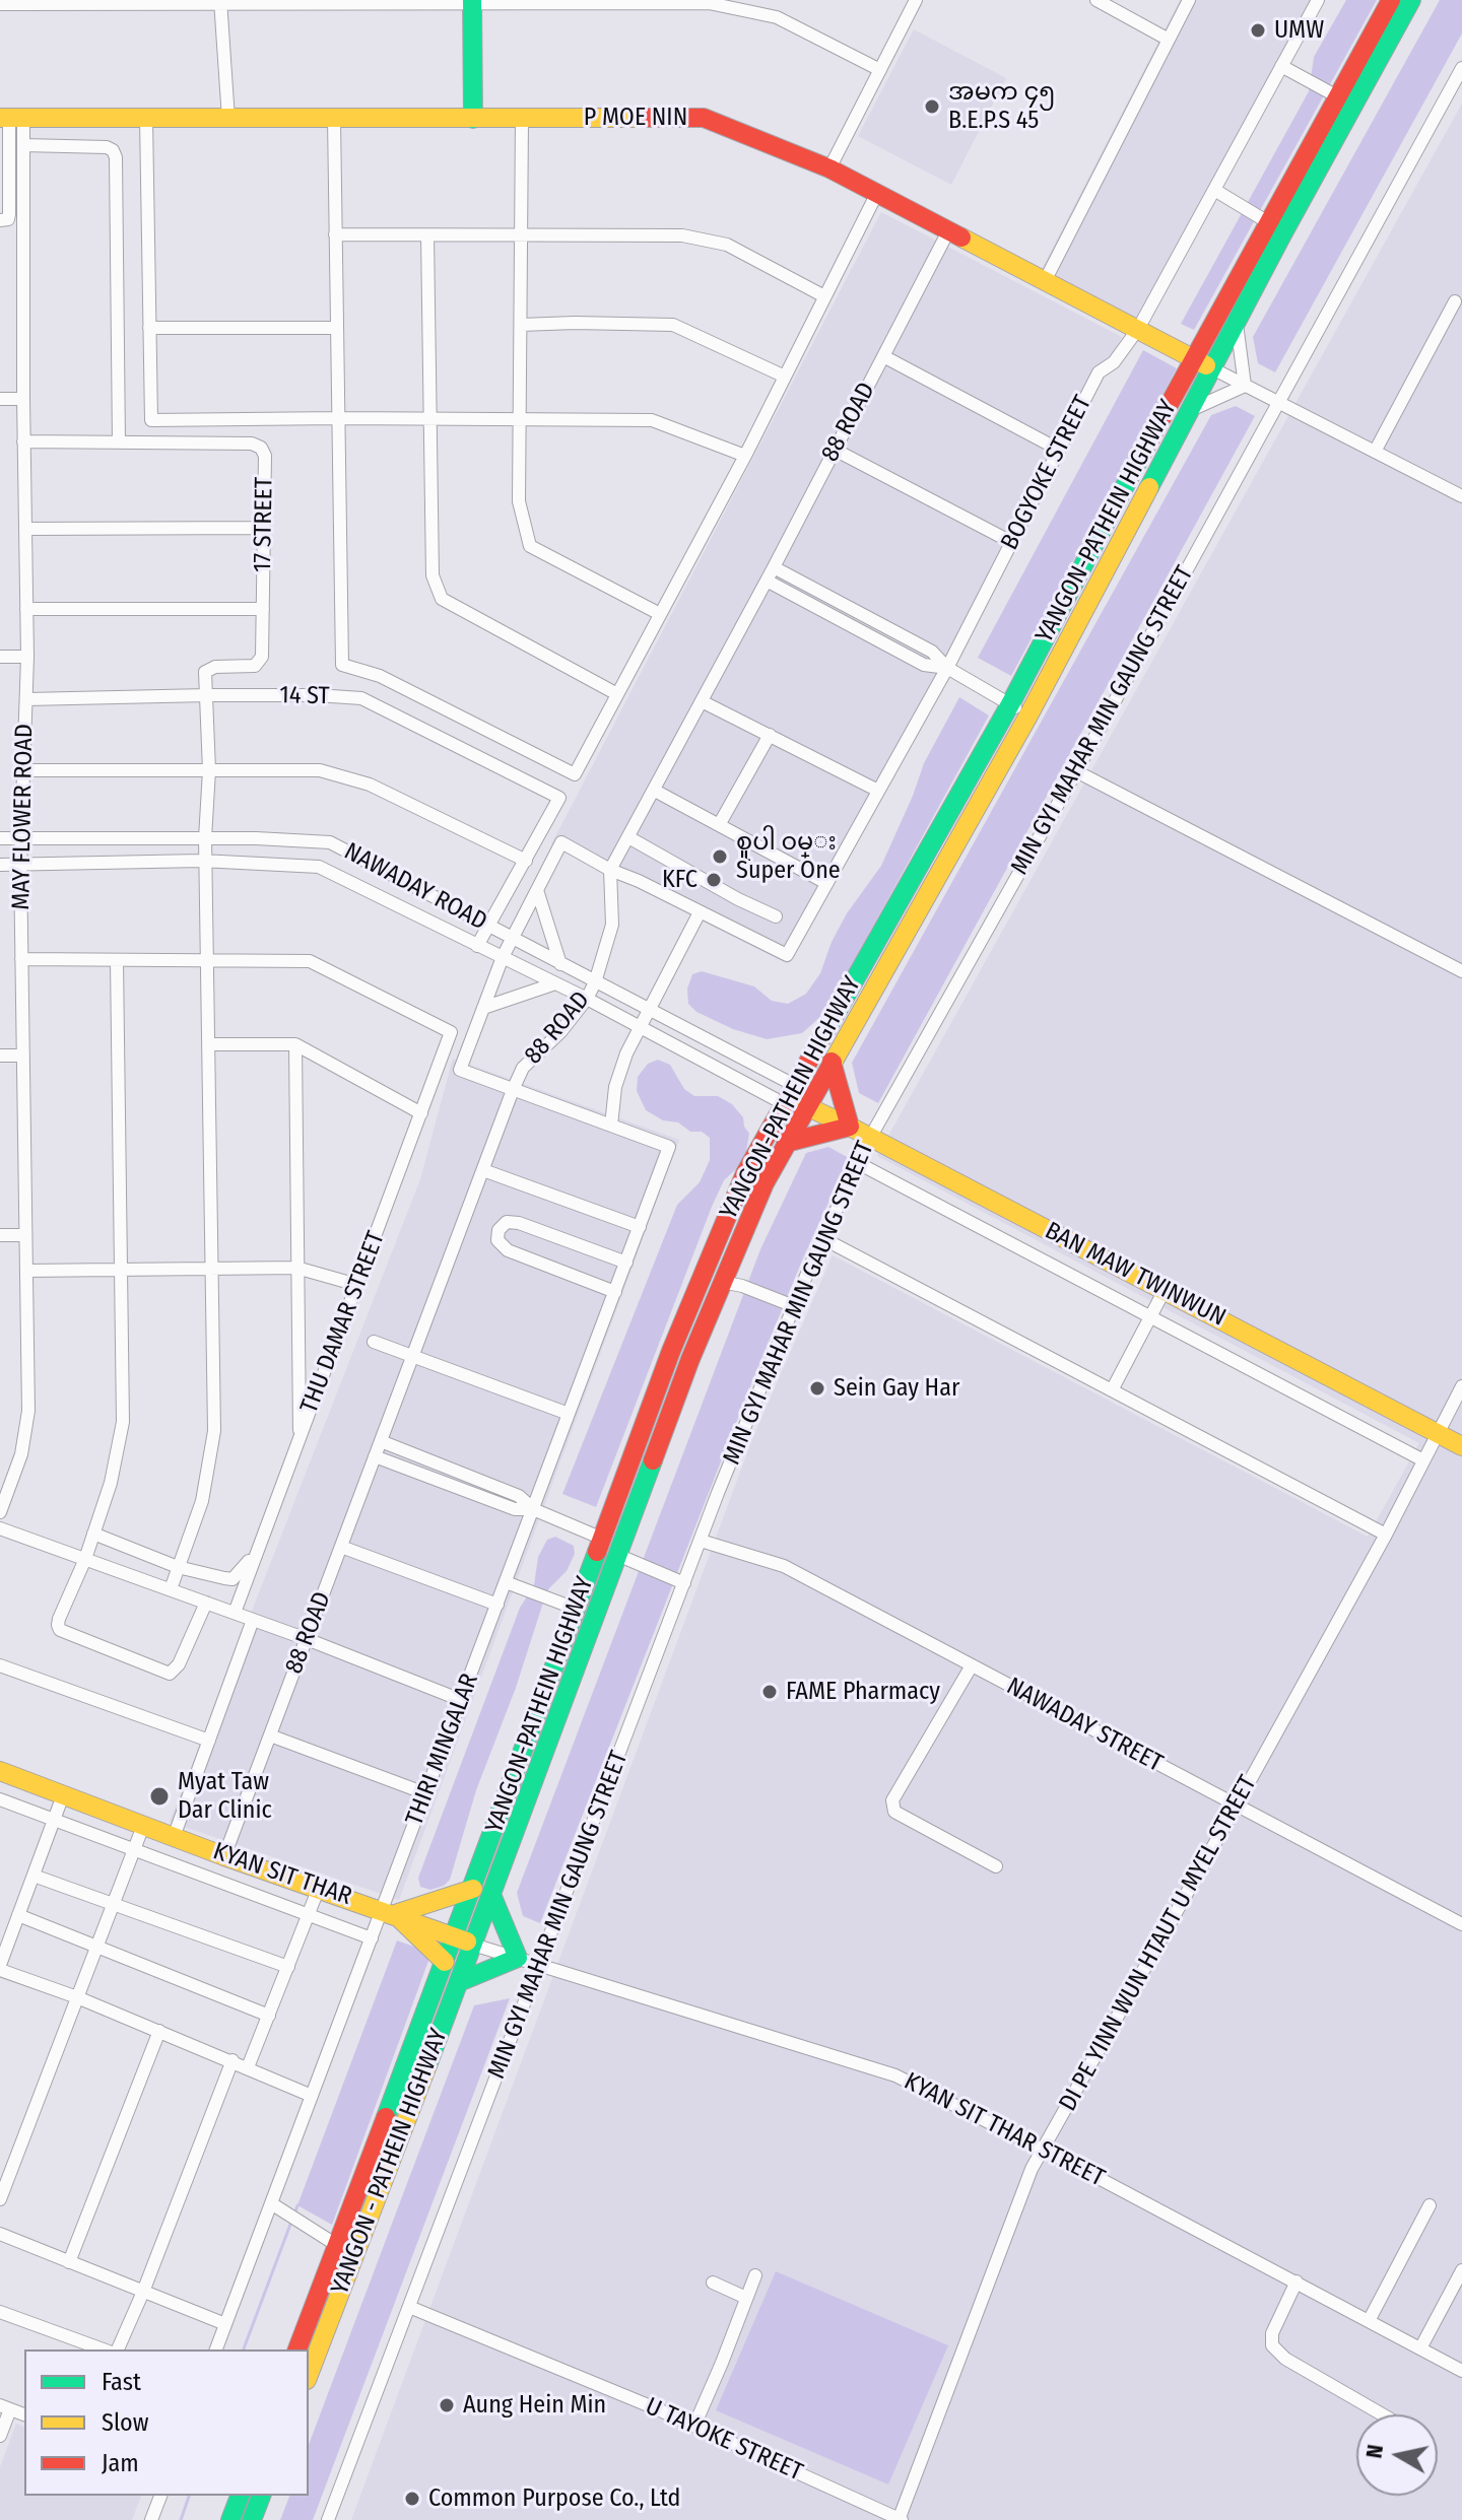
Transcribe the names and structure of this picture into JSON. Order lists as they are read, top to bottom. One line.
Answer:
{"streets":{"main road":["P MOE NIN","YANGON-PATHEIN HIGHWAY","BAN MAW TWINWUN","KYAN SIT THAR","YANGON - PATHEIN HIGHWAY"],"street":["88 ROAD","BOGYOKE STREET","17 STREET","14 ST","MIN GYI MAHAR MIN GAUNG STREET","MAY FLOWER ROAD","NAWADAY ROAD","THU DAMAR STREET","NAWADAY STREET","THIRI MINGALAR","DI PE YINN WUN HTAUT U MYEL STREET","KYAN SIT THAR STREET","U TAYOKE STREET"]},"crossings":[["P MOE NIN","88 ROAD"],["P MOE NIN","BOGYOKE STREET"],["P MOE NIN","YANGON-PATHEIN HIGHWAY"],["P MOE NIN","MAY FLOWER ROAD"],["88 ROAD","NAWADAY ROAD"],["88 ROAD","KYAN SIT THAR"],["YANGON-PATHEIN HIGHWAY","NAWADAY ROAD"],["YANGON-PATHEIN HIGHWAY","BAN MAW TWINWUN"],["YANGON-PATHEIN HIGHWAY","KYAN SIT THAR"],["YANGON-PATHEIN HIGHWAY","KYAN SIT THAR STREET"],["YANGON-PATHEIN HIGHWAY","YANGON - PATHEIN HIGHWAY"],["17 STREET","14 ST"],["17 STREET","MAY FLOWER ROAD"],["14 ST","MAY FLOWER ROAD"],["MIN GYI MAHAR MIN GAUNG STREET","BAN MAW TWINWUN"],["MIN GYI MAHAR MIN GAUNG STREET","NAWADAY STREET"],["MIN GYI MAHAR MIN GAUNG STREET","KYAN SIT THAR STREET"],["MIN GYI MAHAR MIN GAUNG STREET","U TAYOKE STREET"],["MAY FLOWER ROAD","NAWADAY ROAD"],["BAN MAW TWINWUN","DI PE YINN WUN HTAUT U MYEL STREET"],["NAWADAY STREET","DI PE YINN WUN HTAUT U MYEL STREET"],["THIRI MINGALAR","KYAN SIT THAR"],["KYAN SIT THAR","KYAN SIT THAR STREET"],["KYAN SIT THAR","YANGON - PATHEIN HIGHWAY"],["DI PE YINN WUN HTAUT U MYEL STREET","KYAN SIT THAR STREET"],["DI PE YINN WUN HTAUT U MYEL STREET","U TAYOKE STREET"],["KYAN SIT THAR STREET","YANGON - PATHEIN HIGHWAY"]],"places":["UMW","အမက ၄၅ B.E.P.S 45","စူပါ ၀မ္း Super One","KFC","Sein Gay Har","FAME Pharmacy","Myat Taw Dar Clinic","Aung Hein Min","Common Purpose Co., Ltd"],"legend":["Fast","Slow","Jam"],"north":"left"}
